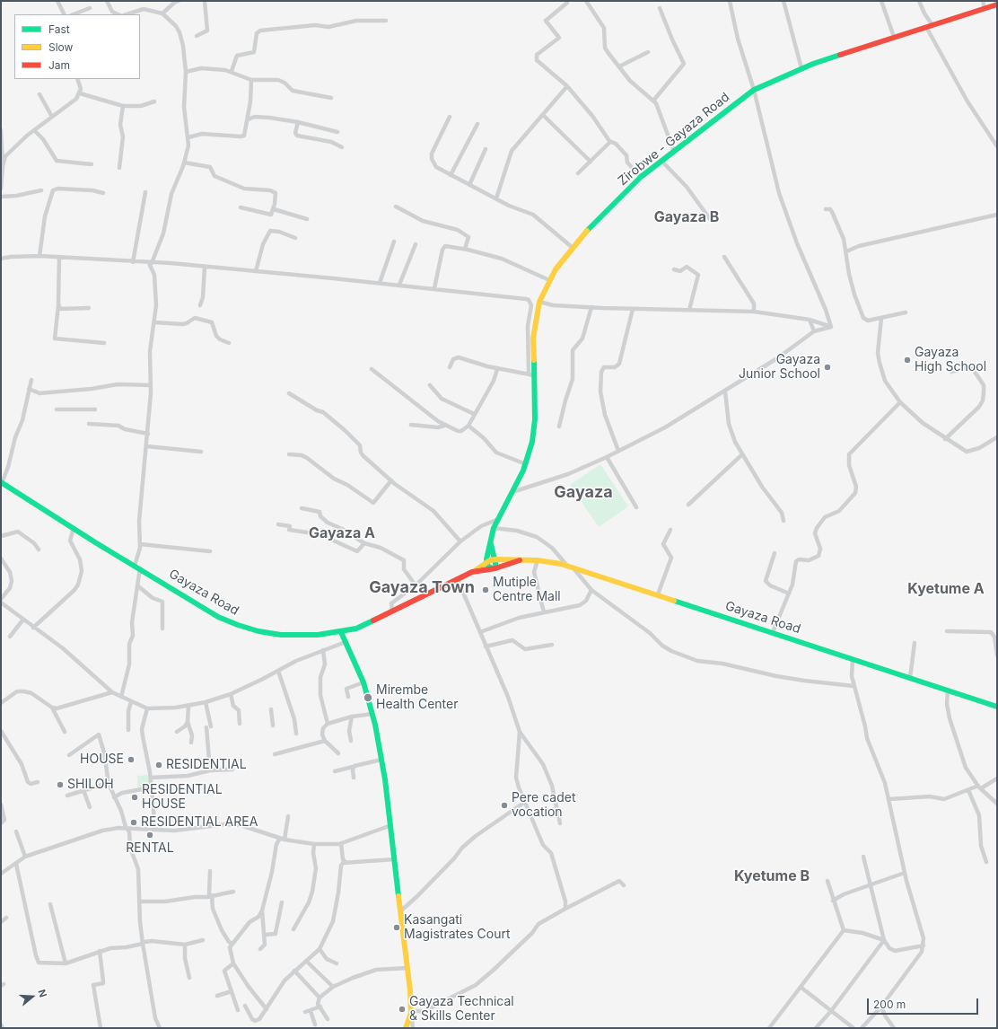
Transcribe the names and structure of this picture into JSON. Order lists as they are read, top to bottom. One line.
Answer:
{"streets":{"street":["Zirobwe - Gayaza Road","Gayaza Road"]},"crossings":[["Zirobwe - Gayaza Road","Gayaza Road"]],"districts":["Gayaza B","Gayaza","Gayaza A","Gayaza Town","Kyetume A","Kyetume B"],"places":["Gayaza High School","Gayaza Junior School","Mutiple Centre Mall","Mirembe Health Center","HOUSE","RESIDENTIAL","SHILOH","RESIDENTIAL HOUSE","Pere cadet vocation","RESIDENTIAL AREA","RENTAL","Kasangati Magistrates Court","Gayaza Technical & Skills Center"],"legend":["Fast","Slow","Jam"],"scale_bar":"200 m","north":"right"}
